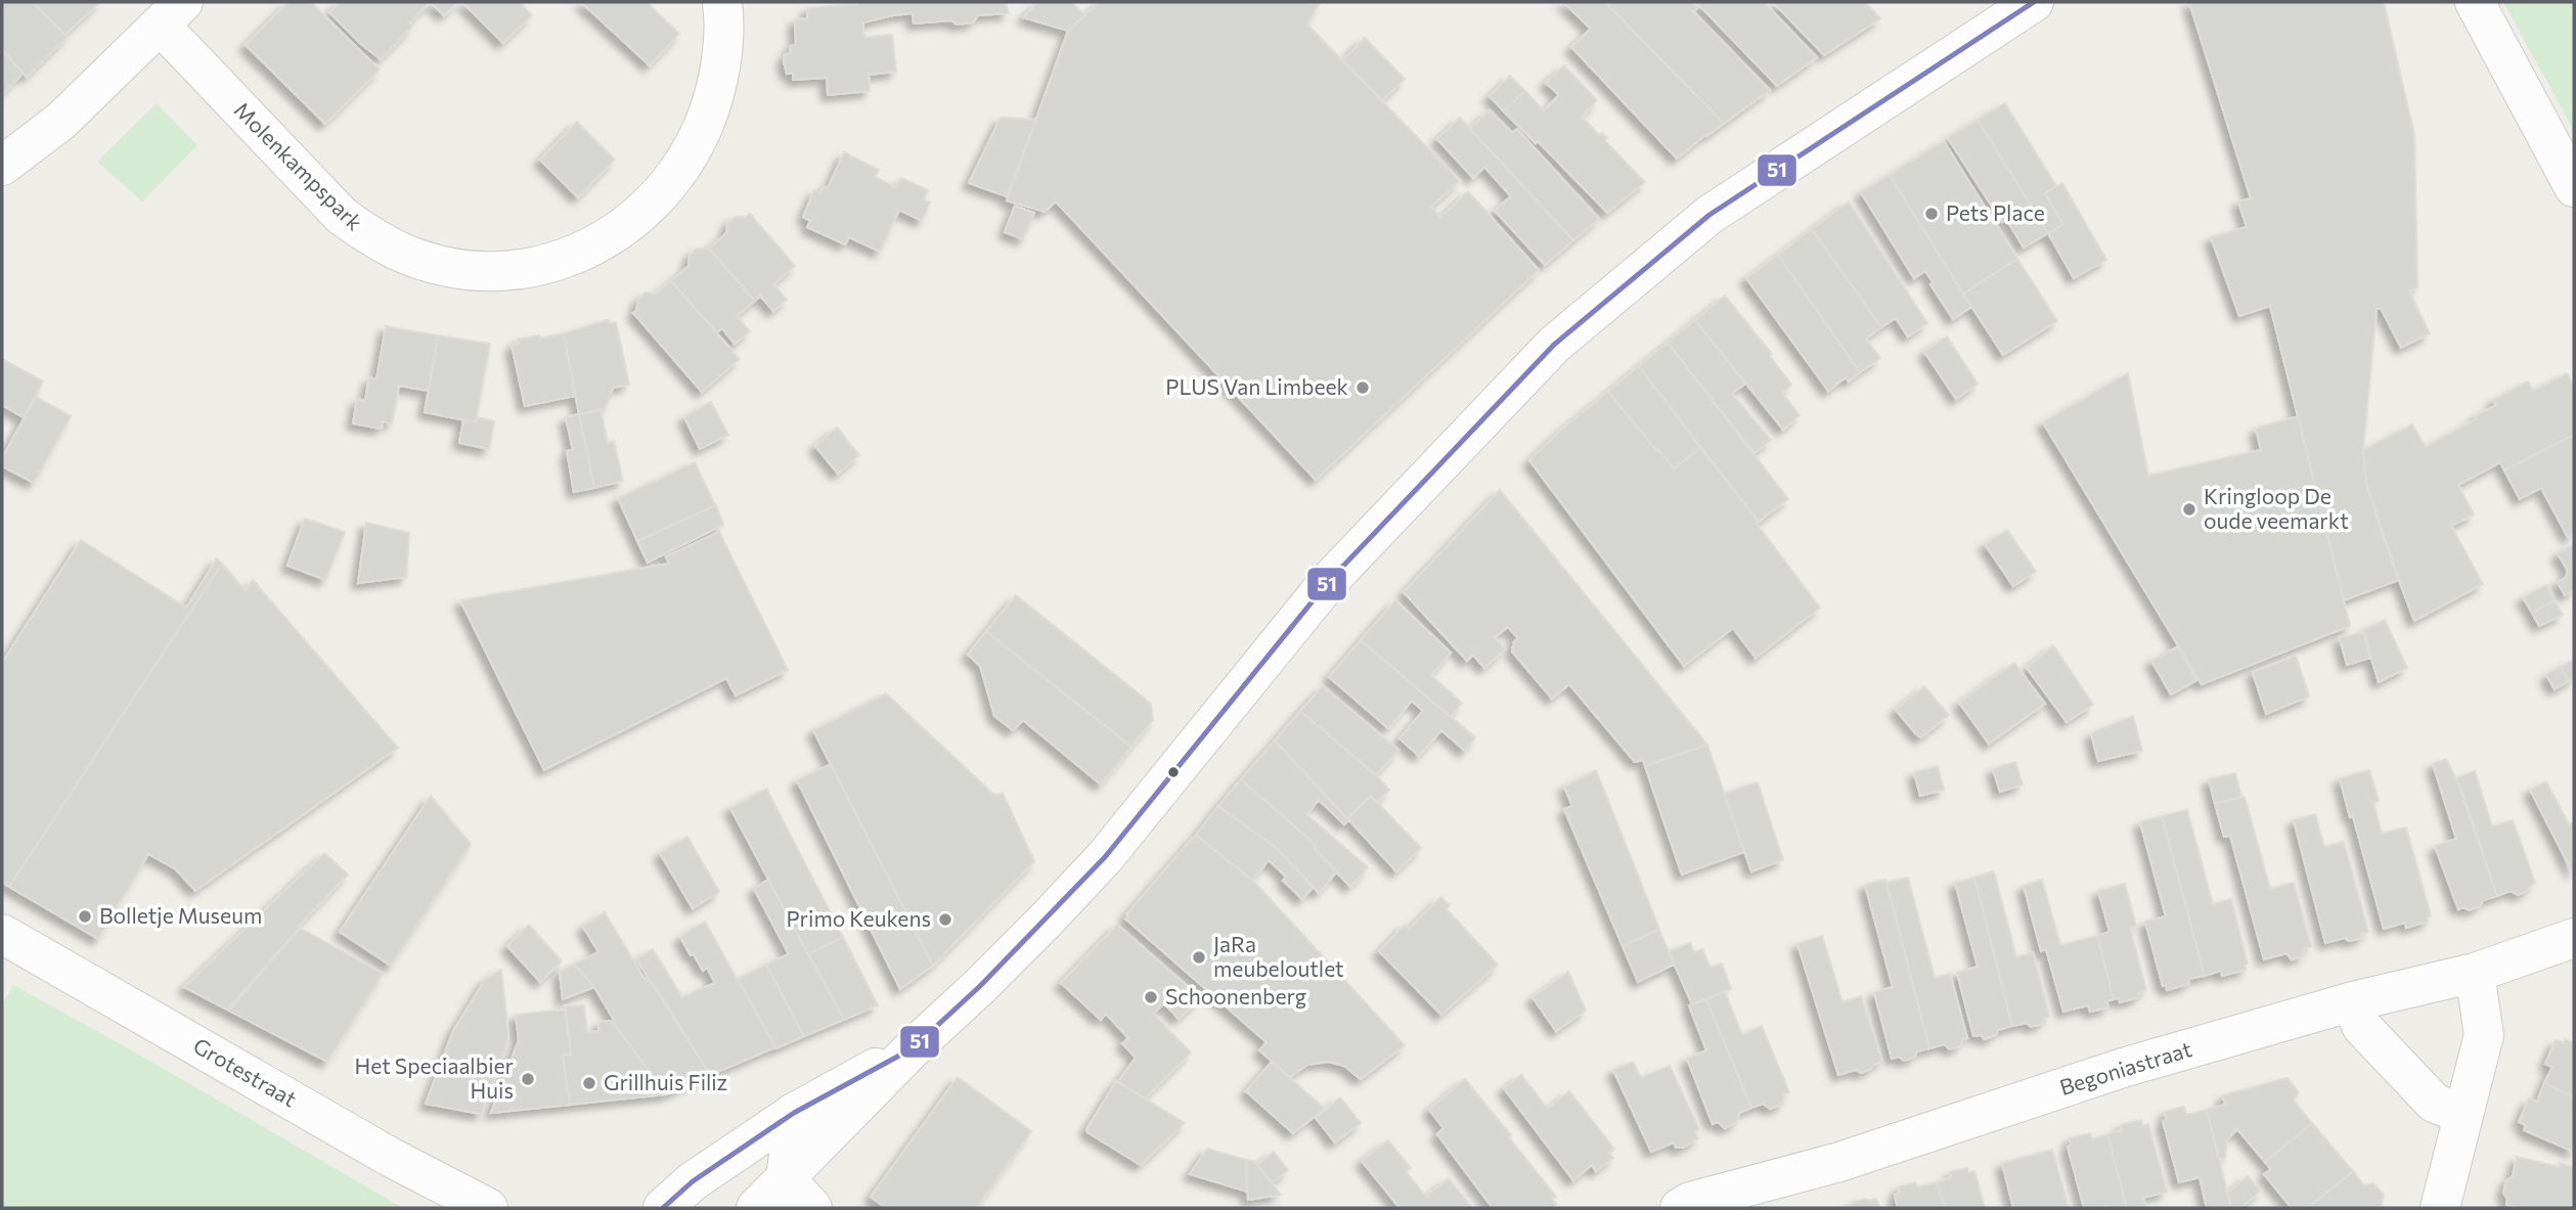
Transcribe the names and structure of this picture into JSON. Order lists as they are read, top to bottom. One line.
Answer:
{"streets":{"street":["Molenkampspark","Begoniastraat","Grotestraat"]},"places":["Pets Place","PLUS Van Limbeek","Kringloop De oude veemarkt","Bolletje Museum","Primo Keukens","JaRa meubeloutlet","Schoonenberg","Het Speciaalbier Huis","Grillhuis Filiz"],"lines":["transit line 51"]}
